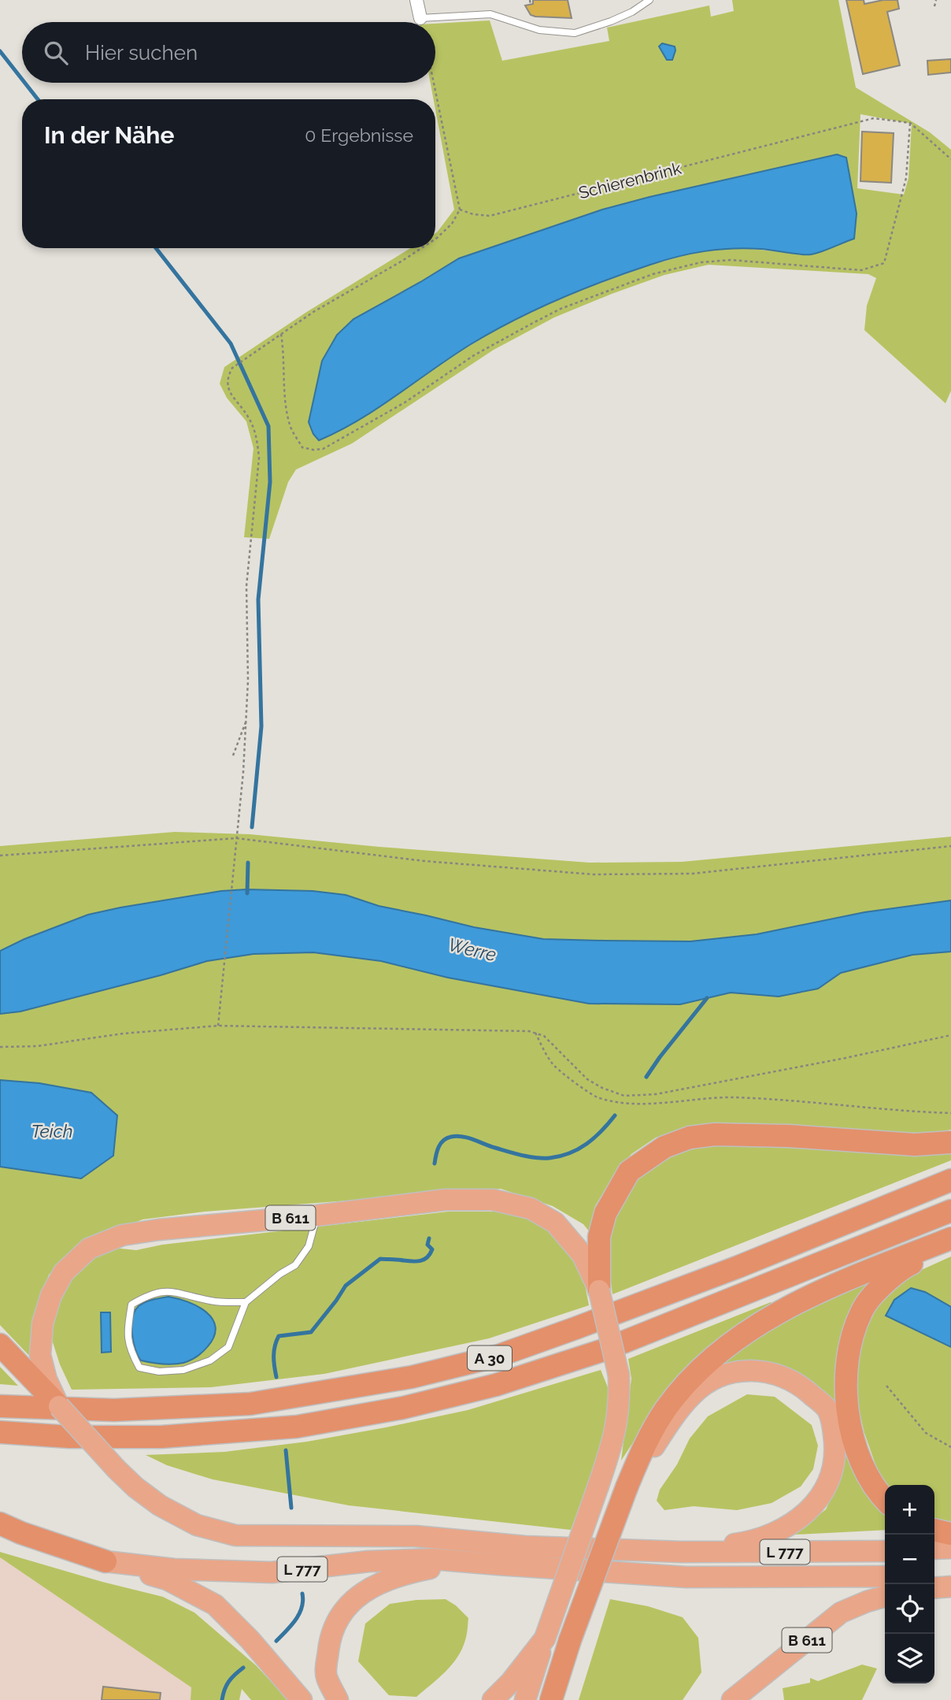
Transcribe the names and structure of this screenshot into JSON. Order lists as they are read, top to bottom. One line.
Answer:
{"streets":{"highway":["B 611","A 30","L 777"],"path":["Schierenbrink"]},"water":["Werre","Teich"],"page":{"search":"Hier suchen","heading":["In der Nähe","0 Ergebnisse"],"map_buttons":["+","−"]}}
